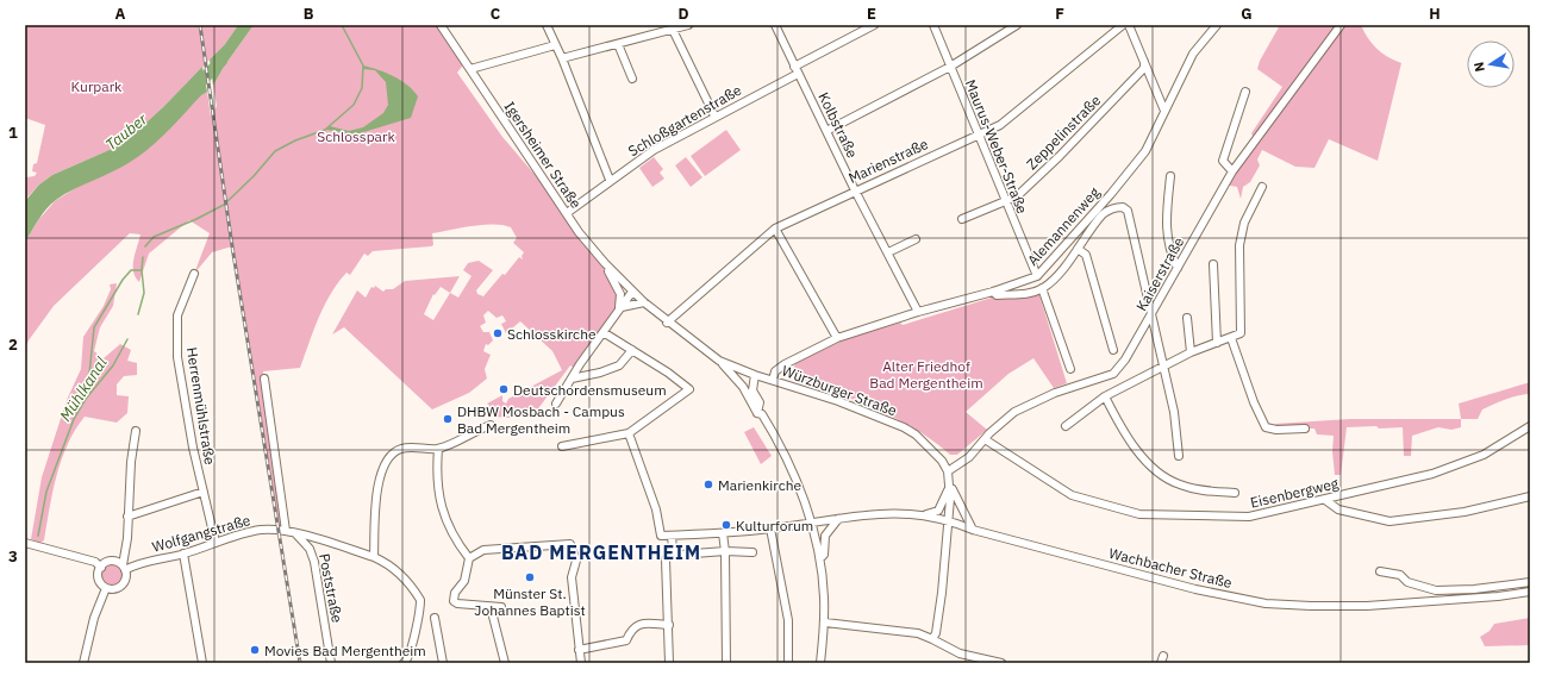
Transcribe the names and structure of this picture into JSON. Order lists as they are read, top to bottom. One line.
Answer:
{"streets":{"street":["Schloßgartenstraße","Kolbstraße","Zeppelinstraße","Maurus-Weber-Straße","Igersheimer Straße","Marienstraße","Alemannenweg","Kaiserstraße","Würzburger Straße","Herrenmühlstraße","Eisenbergweg","Wolfgangstraße","Wachbacher Straße","Poststraße"]},"crossings":[["Schloßgartenstraße","Kolbstraße"],["Schloßgartenstraße","Igersheimer Straße"],["Kolbstraße","Marienstraße"],["Kolbstraße","Alemannenweg"],["Zeppelinstraße","Maurus-Weber-Straße"],["Maurus-Weber-Straße","Marienstraße"],["Maurus-Weber-Straße","Alemannenweg"],["Igersheimer Straße","Würzburger Straße"],["Marienstraße","Würzburger Straße"],["Alemannenweg","Würzburger Straße"],["Kaiserstraße","Würzburger Straße"],["Kaiserstraße","Eisenbergweg"],["Würzburger Straße","Wachbacher Straße"],["Herrenmühlstraße","Wolfgangstraße"]],"districts":["BAD MERGENTHEIM"],"water":["Tauber","Mühlkanal"],"parks":["Kurpark","Schlosspark","Alter Friedhof Bad Mergentheim"],"places":["Schlosskirche","Deutschordensmuseum","DHBW Mosbach - Campus Bad Mergentheim","Marienkirche","Kulturforum","Münster St. Johannes Baptist","Movies Bad Mergentheim"],"north":"left","grid":{"columns":["A","B","C","D","E","F","G","H"],"rows":["1","2","3"]}}
